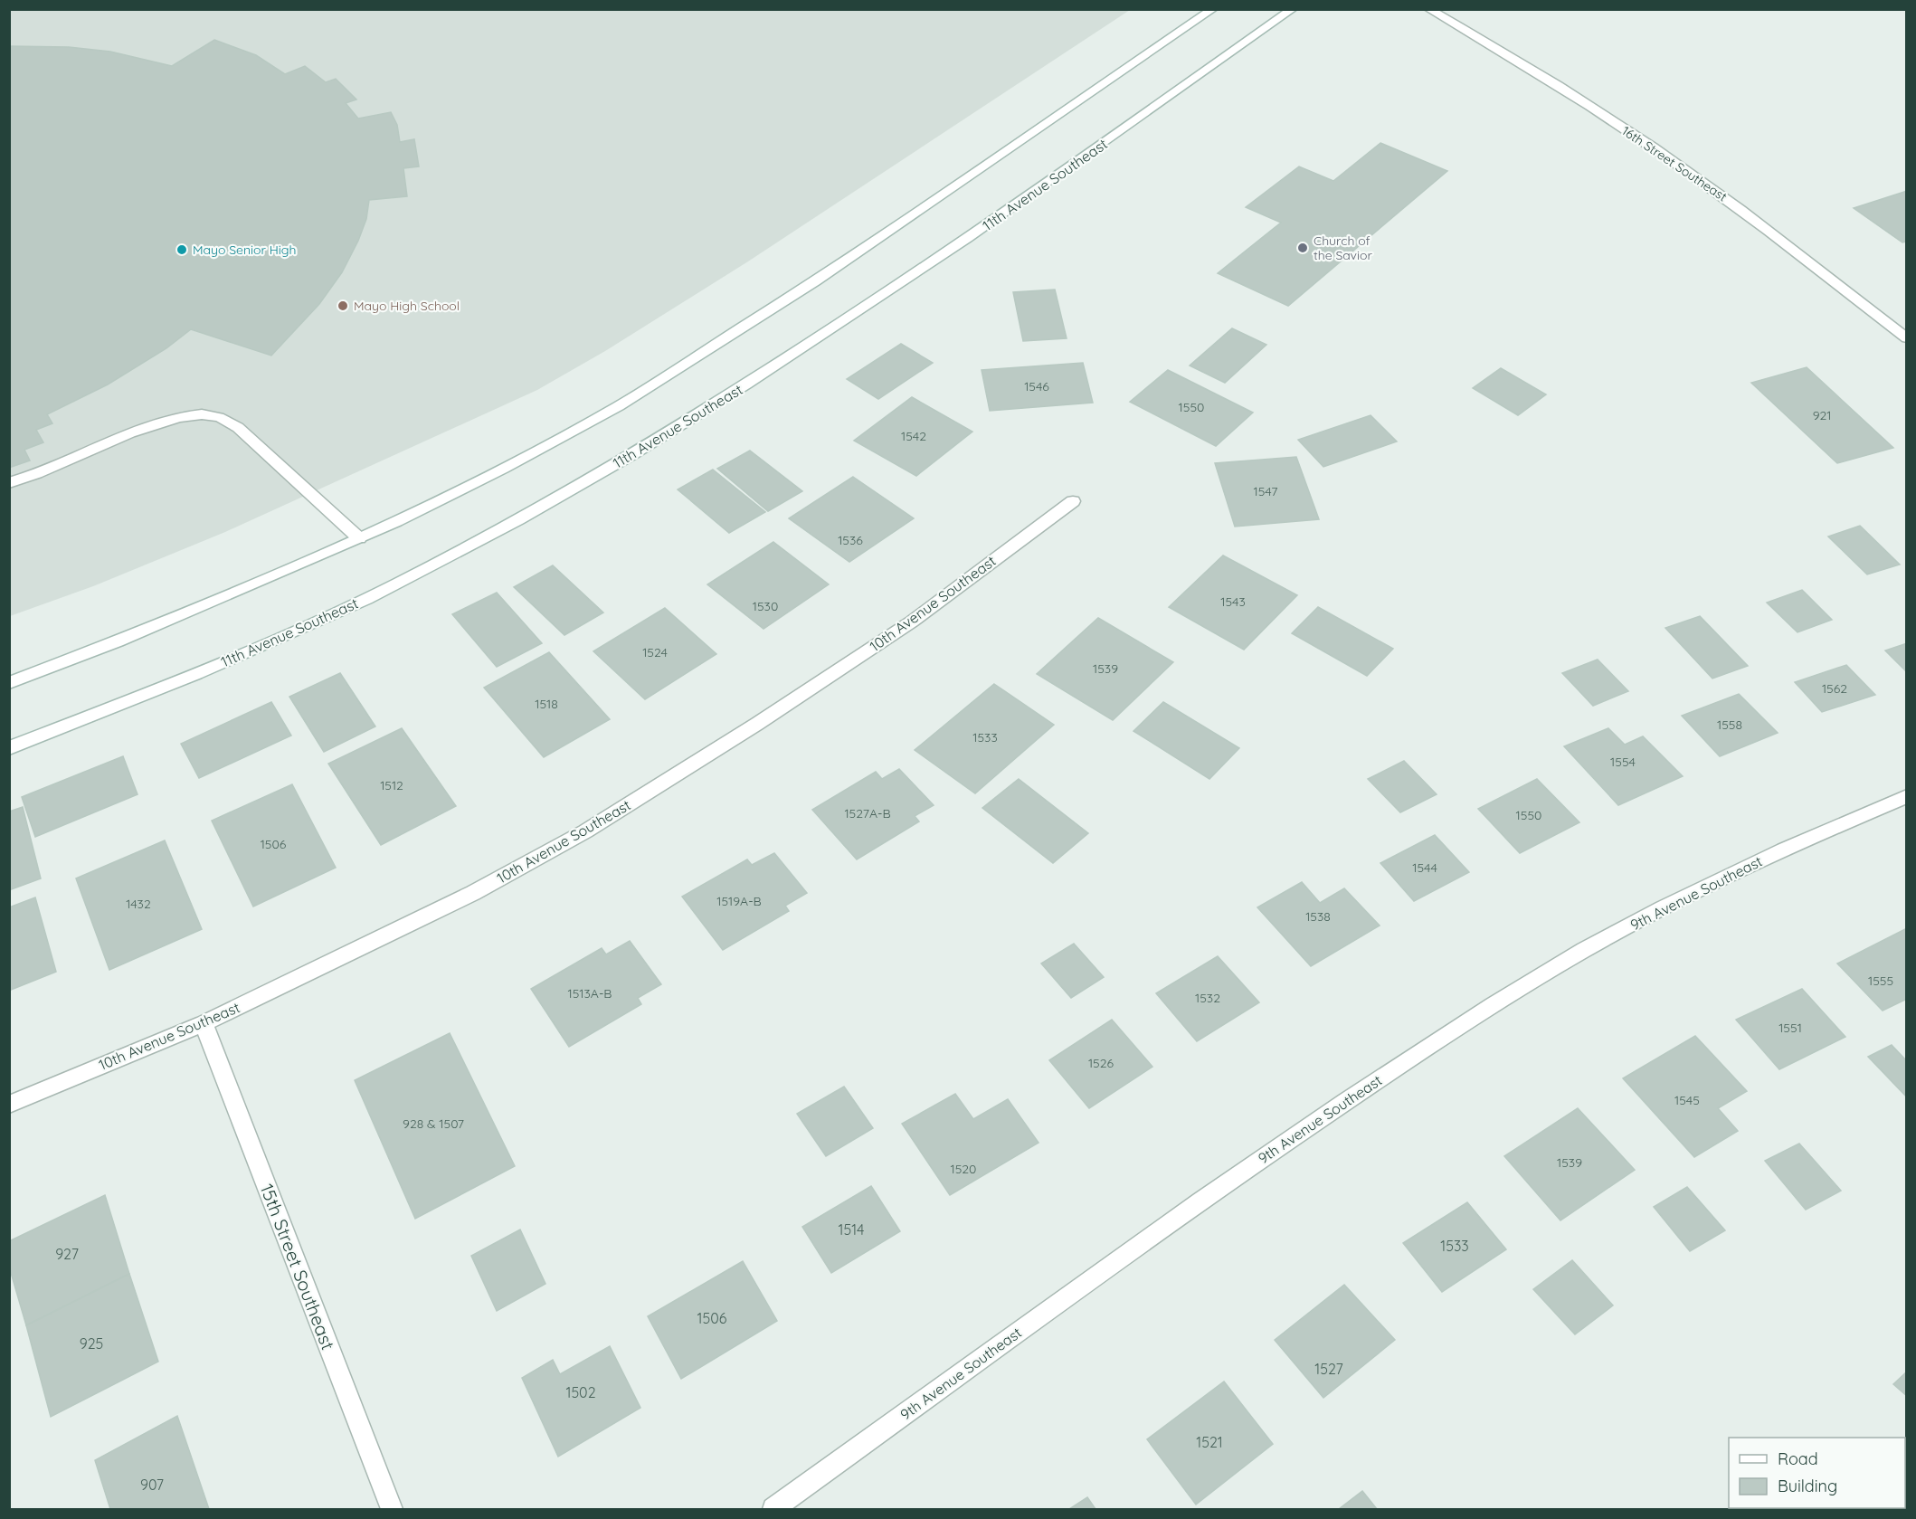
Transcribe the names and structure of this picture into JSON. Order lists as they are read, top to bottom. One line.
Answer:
{"streets":{"main road":["16th Street Southeast","11th Avenue Southeast","10th Avenue Southeast","9th Avenue Southeast","15th Street Southeast"]},"crossings":[["10th Avenue Southeast","15th Street Southeast"]],"places":["Church of the Savior","Mayo Senior High","Mayo High School"],"house_numbers":["1546","1550","921","1542","1547","1536","1543","1530","1524","1539","1562","1518","1558","1533","1554","1512","1527A-B","1550","1506","1544","1519A-B","1432","1538","1555","1513A-B","1532","1551","1526","1545","928 & 1507","1539","1520","1514","1533","927","1506","925","1527","1502","1521","907"],"legend":["Road","Building"]}
